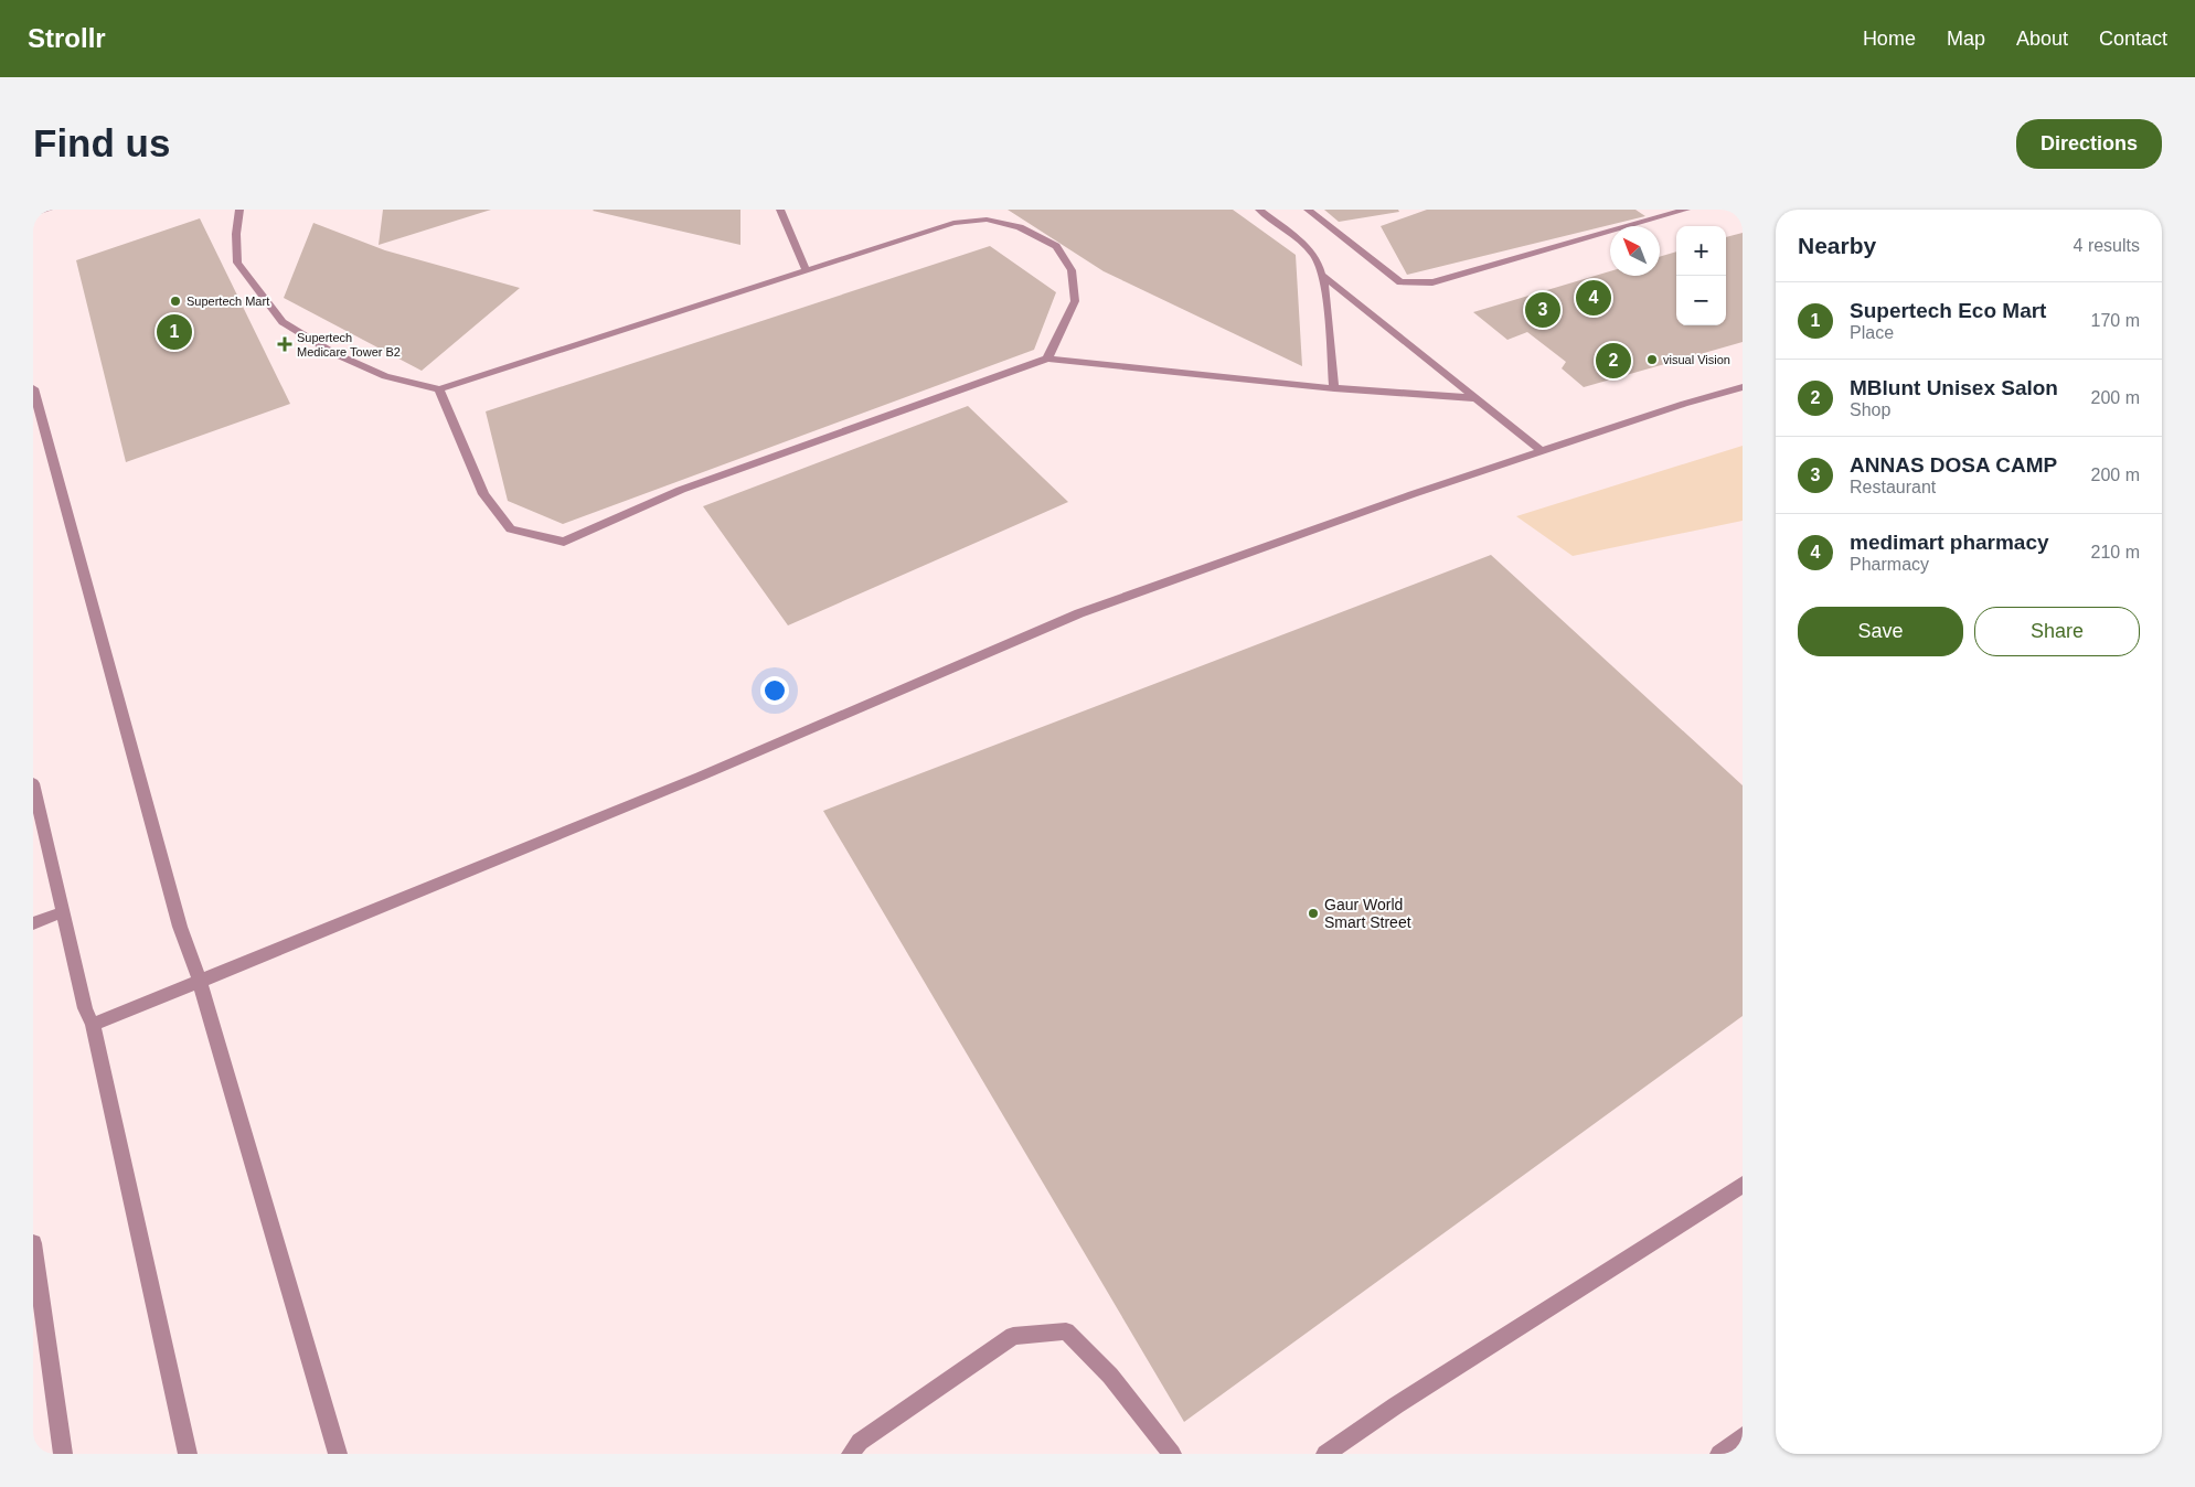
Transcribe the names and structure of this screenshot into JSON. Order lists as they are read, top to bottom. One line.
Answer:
{"places":{"other":["Supertech Mart","visual Vision","Gaur World Smart Street"],"health":["Supertech Medicare Tower B2"]},"north":"top left","page":{"header":"Strollr","nav":["Home","Map","About","Contact"],"buttons":["Directions",["Save","Share"]],"title":"Find us","heading":["Nearby","4 results"],"map_buttons":["+","−"],"pins":["4","3","1","2"],"list":[{"mark":"1","name":"Supertech Eco Mart","note":"Place","value":"170 m"},{"mark":"2","name":"MBlunt Unisex Salon","note":"Shop","value":"200 m"},{"mark":"3","name":"ANNAS DOSA CAMP","note":"Restaurant","value":"200 m"},{"mark":"4","name":"medimart pharmacy","note":"Pharmacy","value":"210 m"}]}}
